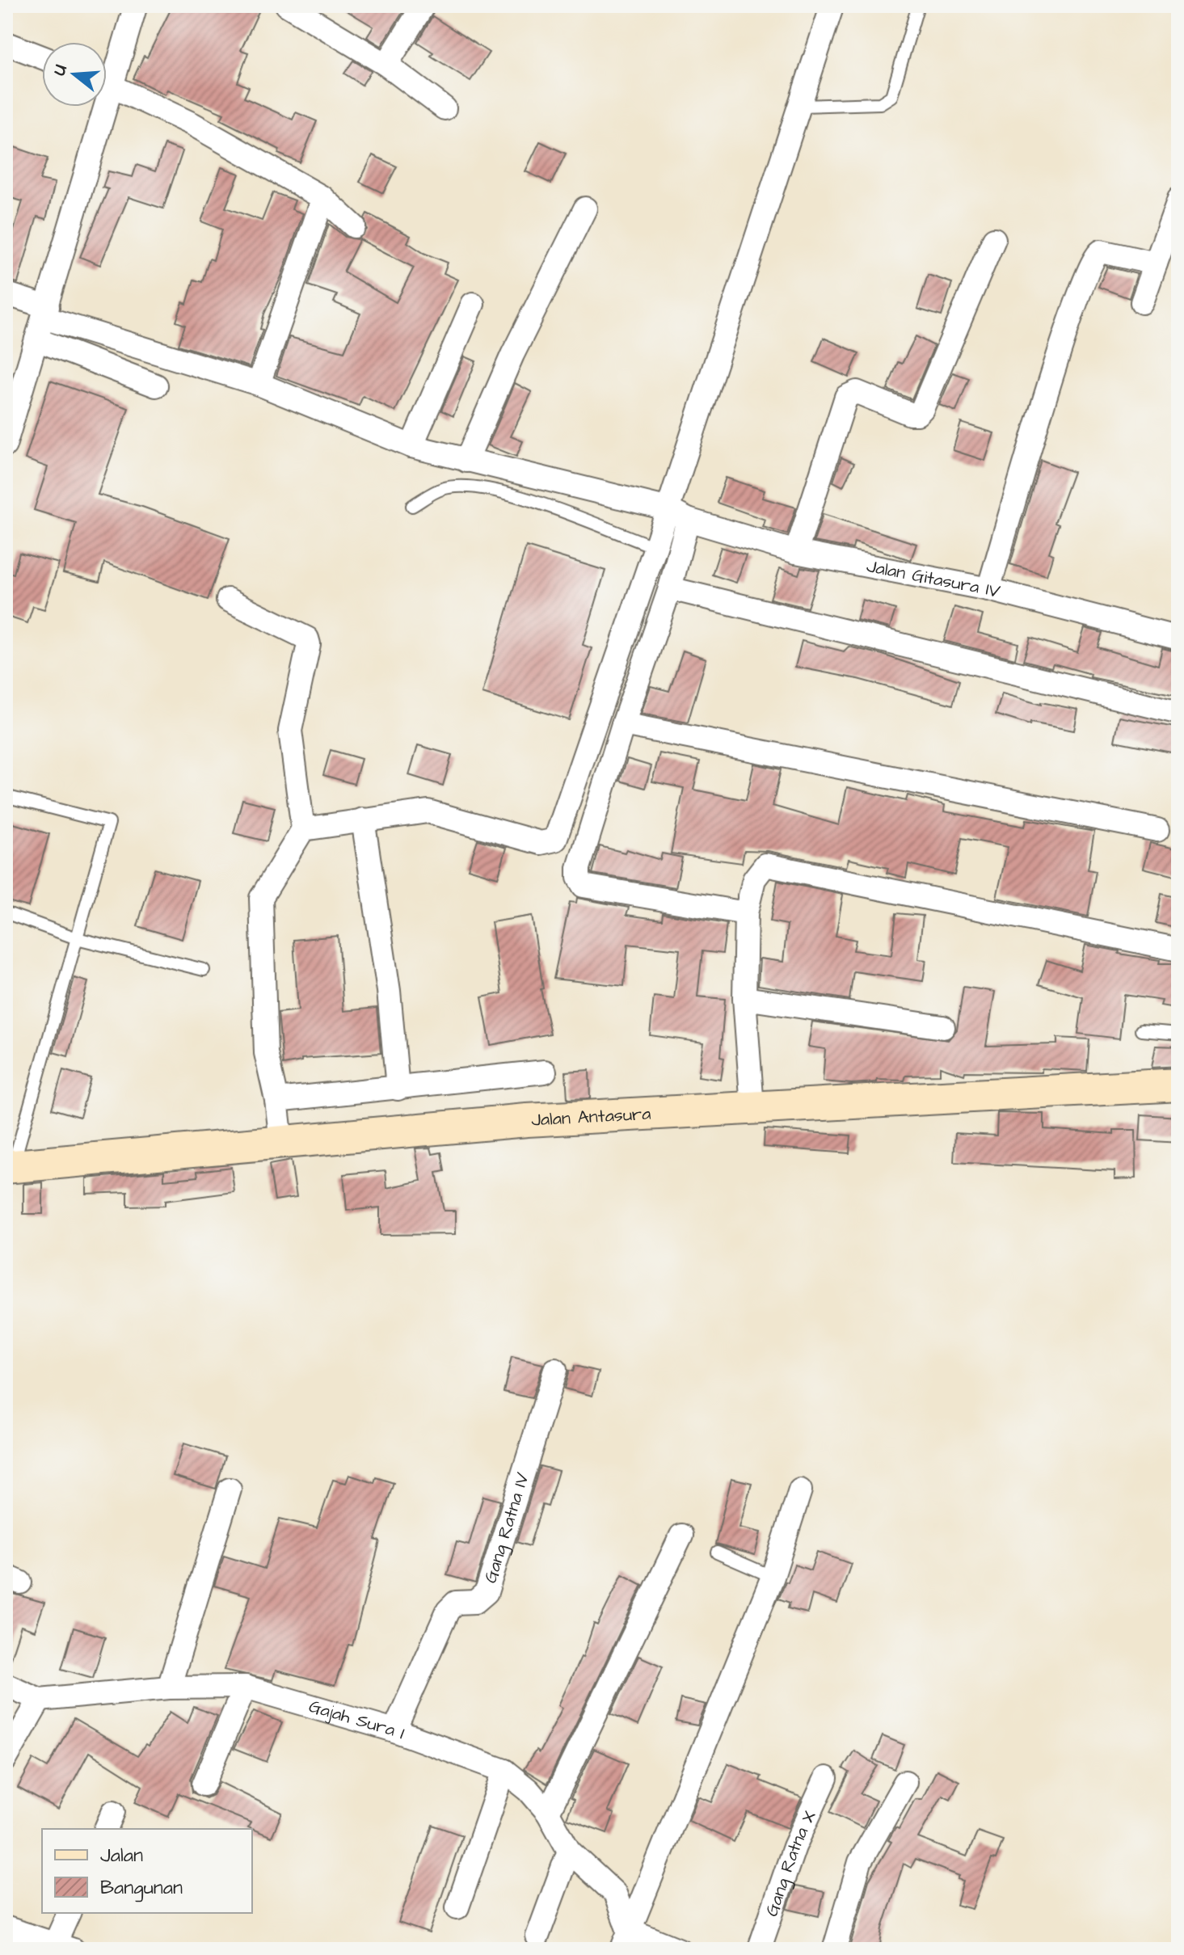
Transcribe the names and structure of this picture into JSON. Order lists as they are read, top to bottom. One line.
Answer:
{"streets":{"main road":["Jalan Antasura"],"street":["Jalan Gitasura IV","Gang Ratna IV","Gajah Sura I","Gang Ratna X"]},"crossings":[["Gang Ratna IV","Gajah Sura I"]],"legend":["Jalan","Bangunan"],"north":"left"}
